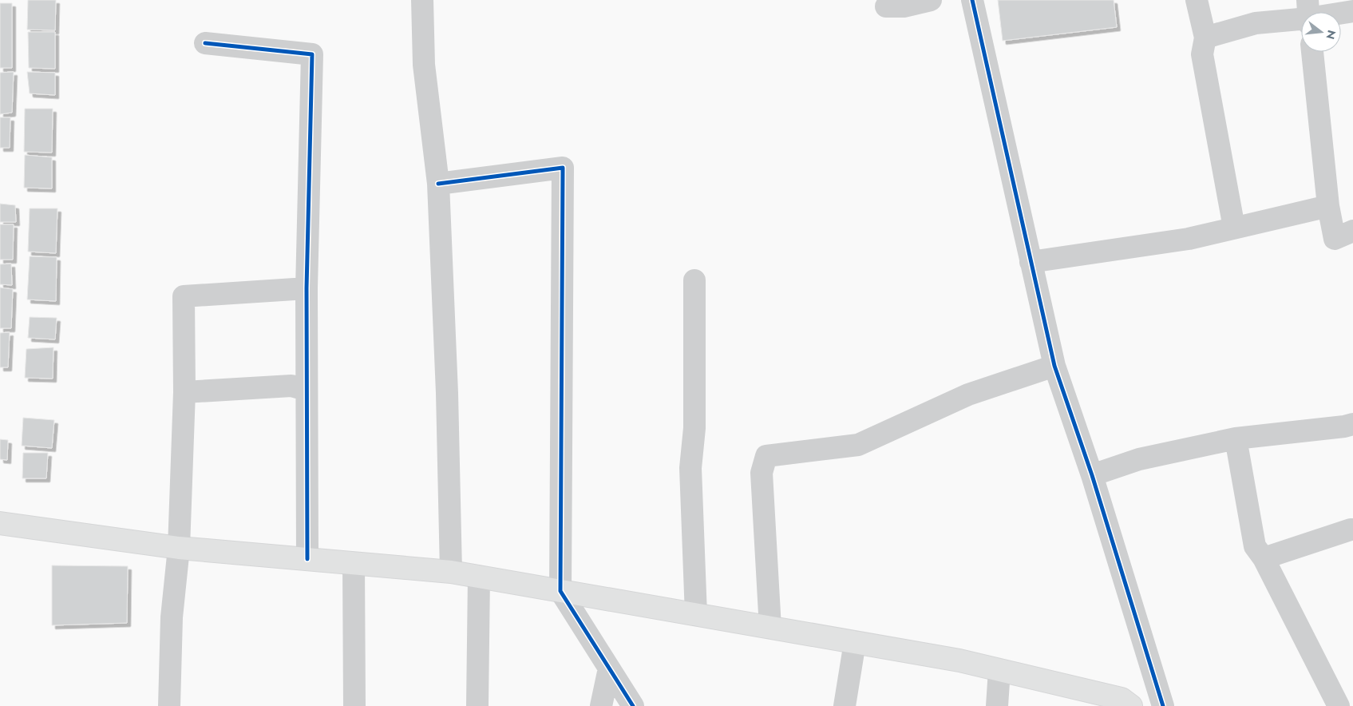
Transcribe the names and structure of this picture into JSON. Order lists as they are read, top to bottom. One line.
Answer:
{"north":"right"}
